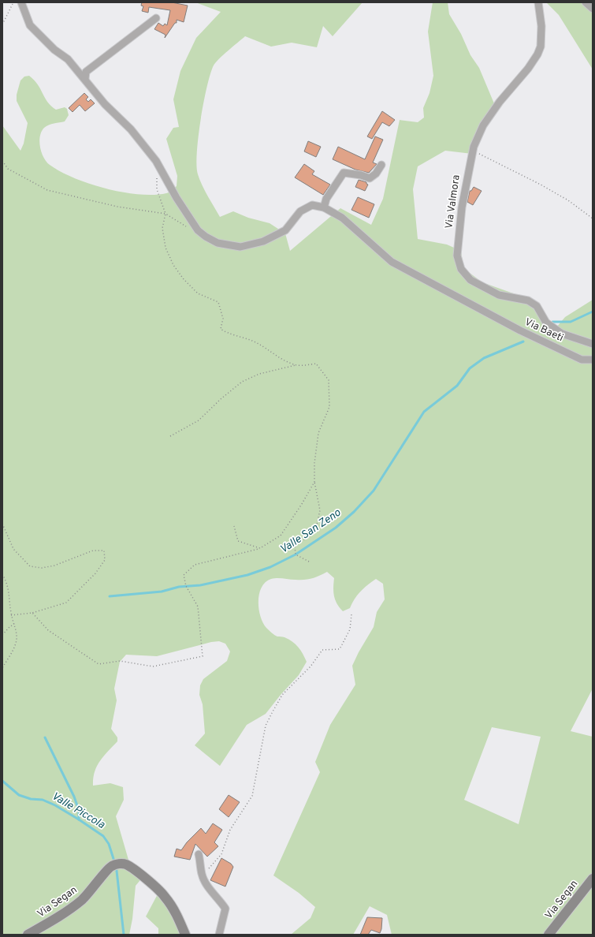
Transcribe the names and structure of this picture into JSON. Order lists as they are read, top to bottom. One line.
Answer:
{"streets":{"street":["Via Valmora","Via Baeti","Via Segan"]},"water":["Valle San Zeno","Valle Piccola"]}
